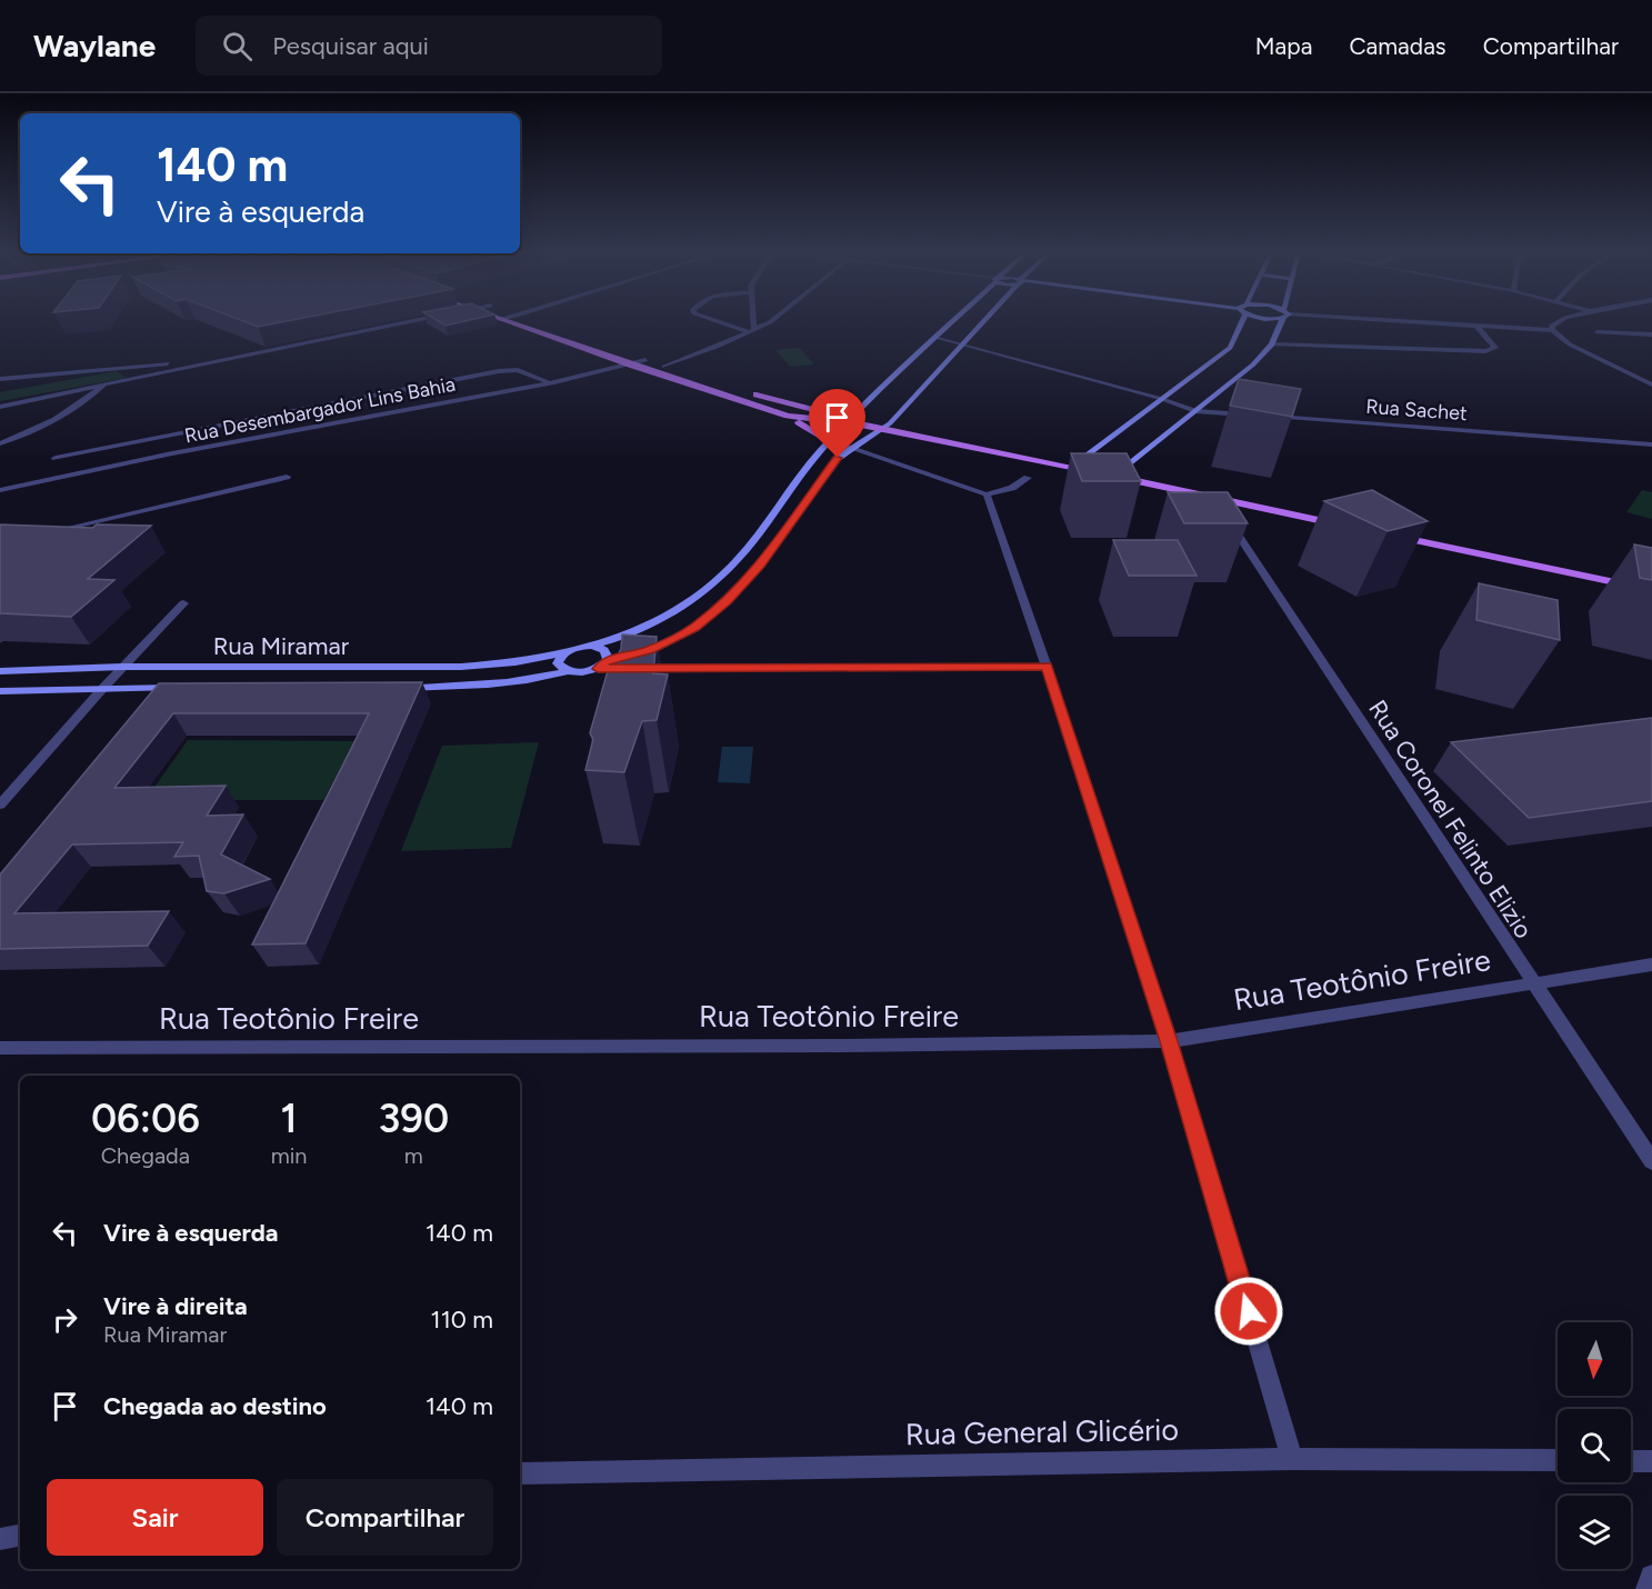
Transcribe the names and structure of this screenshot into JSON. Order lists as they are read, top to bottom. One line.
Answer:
{"streets":{"main road":["Rua Miramar"],"street":["Rua Desembargador Lins Bahia","Rua Sachet","Rua Coronel Felinto Elizio","Rua Teotônio Freire","Rua General Glicério"]},"crossings":[["Rua Coronel Felinto Elizio","Rua Teotônio Freire"]],"north":"bottom","page":{"header":"Waylane","search":"Pesquisar aqui","nav":["Mapa","Camadas","Compartilhar"],"turn":["140 m","Vire à esquerda"],"eta":["06:06","Chegada","1","min","390","m"],"list":[{"name":"Vire à esquerda","value":"140 m"},{"name":"Vire à direita","note":"Rua Miramar","value":"110 m"},{"name":"Chegada ao destino","value":"140 m"}],"buttons":["Sair","Compartilhar"]}}
